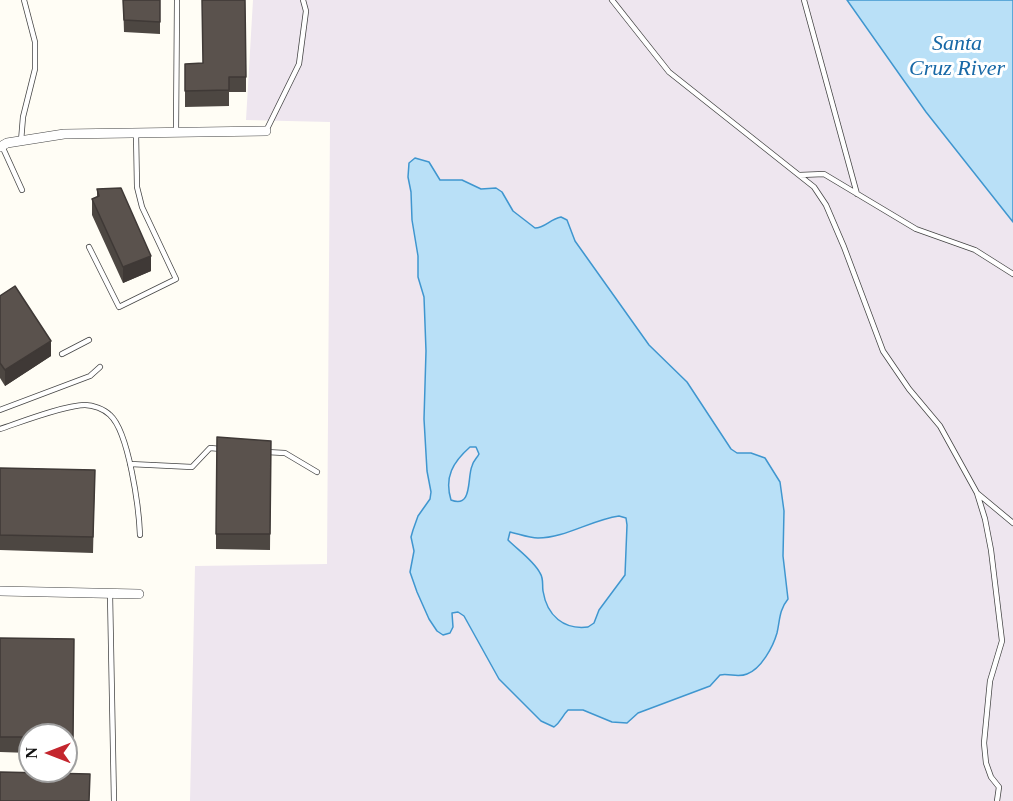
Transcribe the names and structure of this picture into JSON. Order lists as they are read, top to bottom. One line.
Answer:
{"water":["Santa Cruz River"],"north":"left"}
